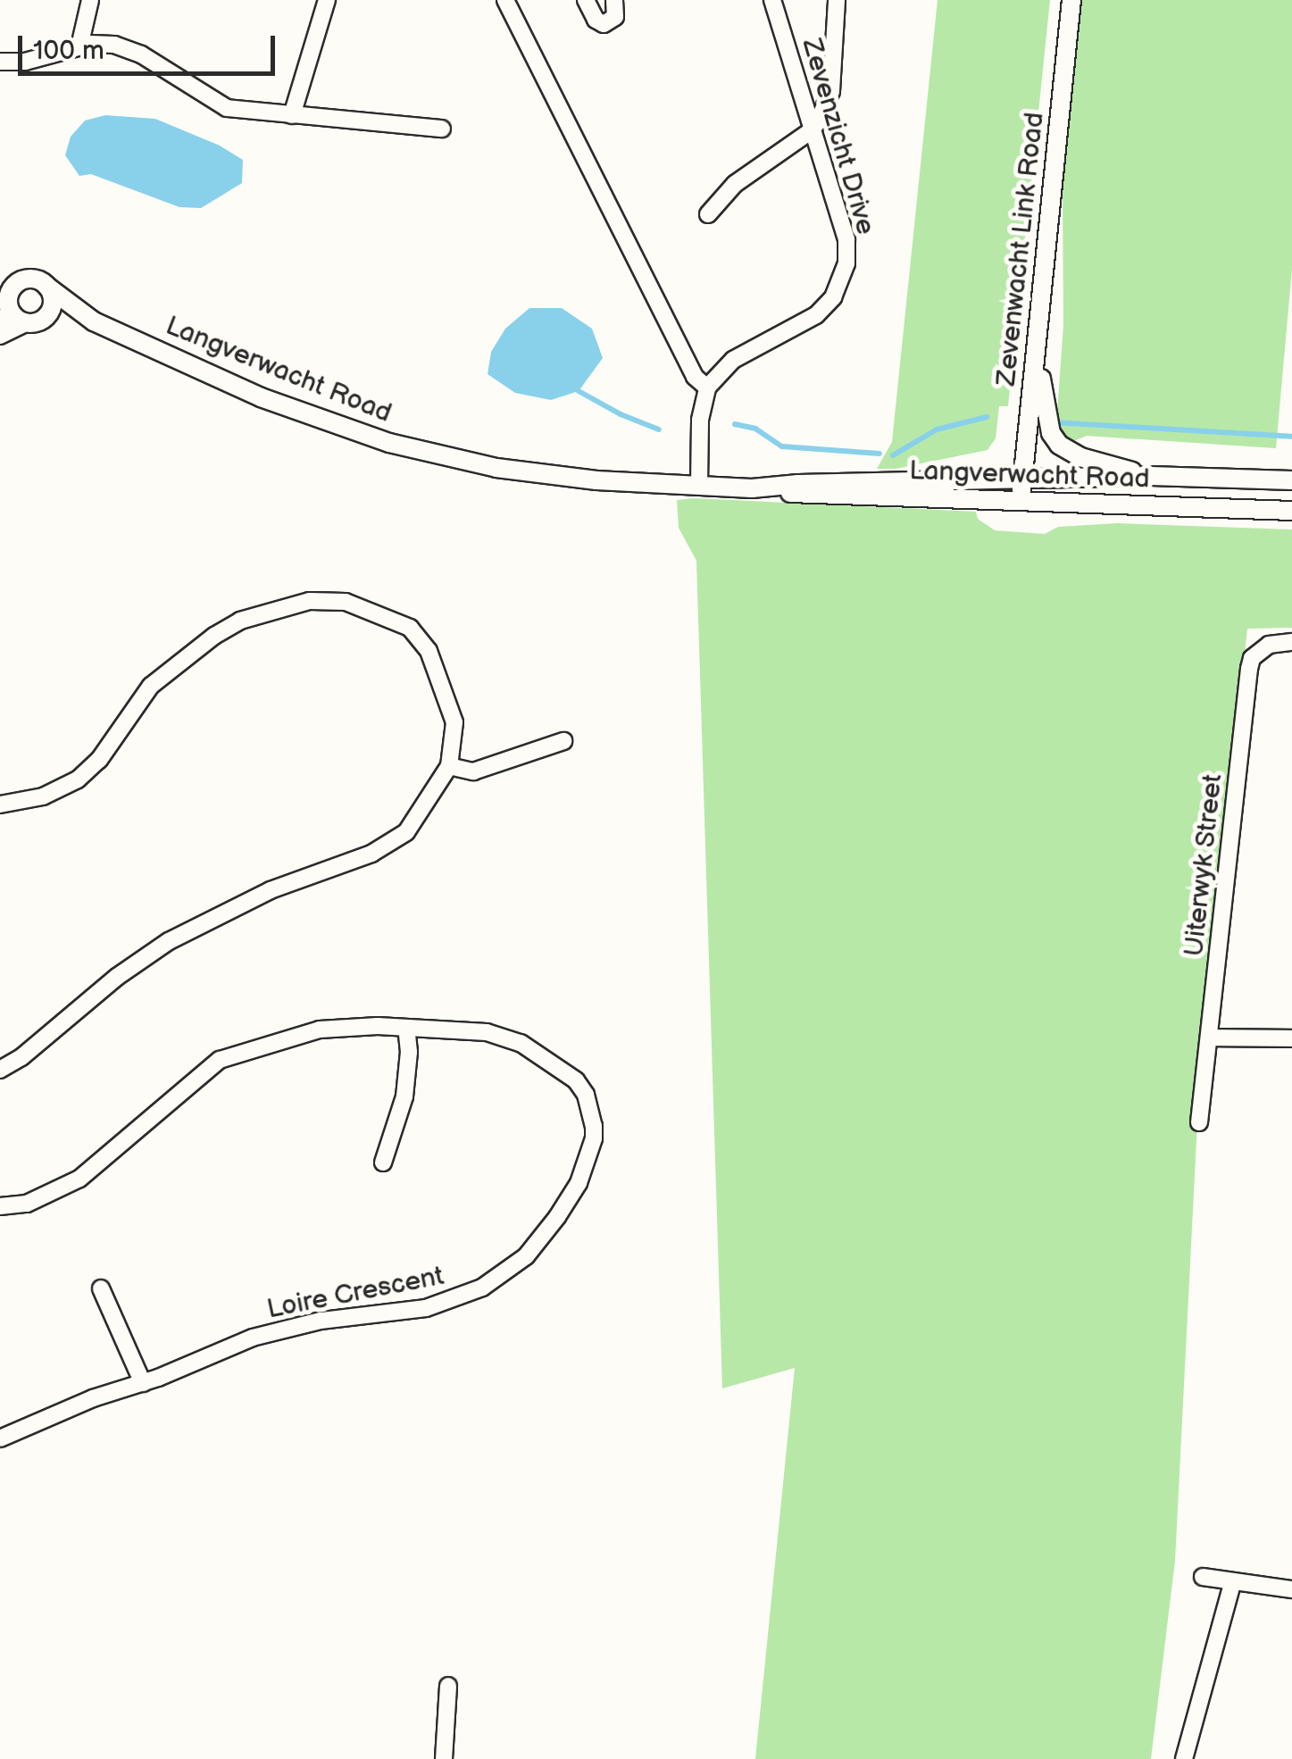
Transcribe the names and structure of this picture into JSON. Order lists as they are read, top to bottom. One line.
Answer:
{"streets":{"street":["Zevenzicht Drive","Zevenwacht Link Road","Langverwacht Road","Uiterwyk Street","Loire Crescent"]},"crossings":[["Zevenwacht Link Road","Langverwacht Road"]],"scale_bar":"100 m"}
